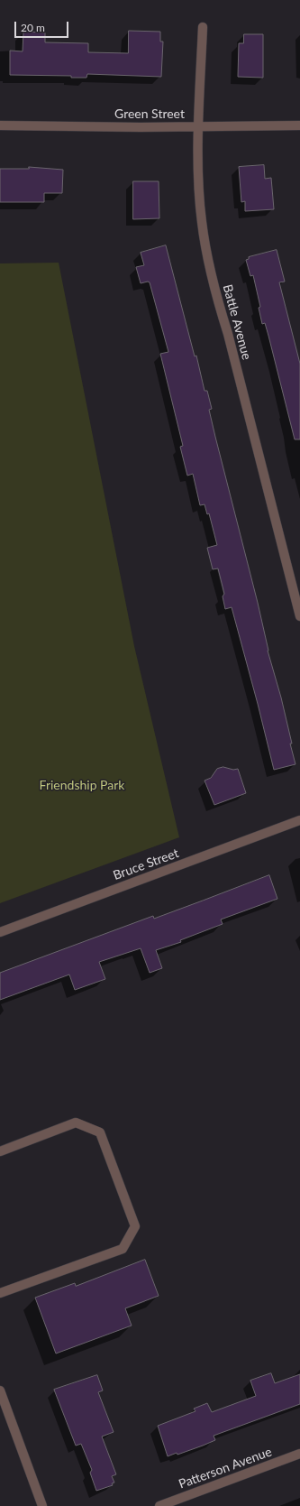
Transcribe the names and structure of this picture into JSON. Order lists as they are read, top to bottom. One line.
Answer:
{"streets":{"street":["Green Street","Battle Avenue","Bruce Street","Patterson Avenue"]},"crossings":[["Green Street","Battle Avenue"]],"parks":["Friendship Park"],"scale_bar":"20 m"}
